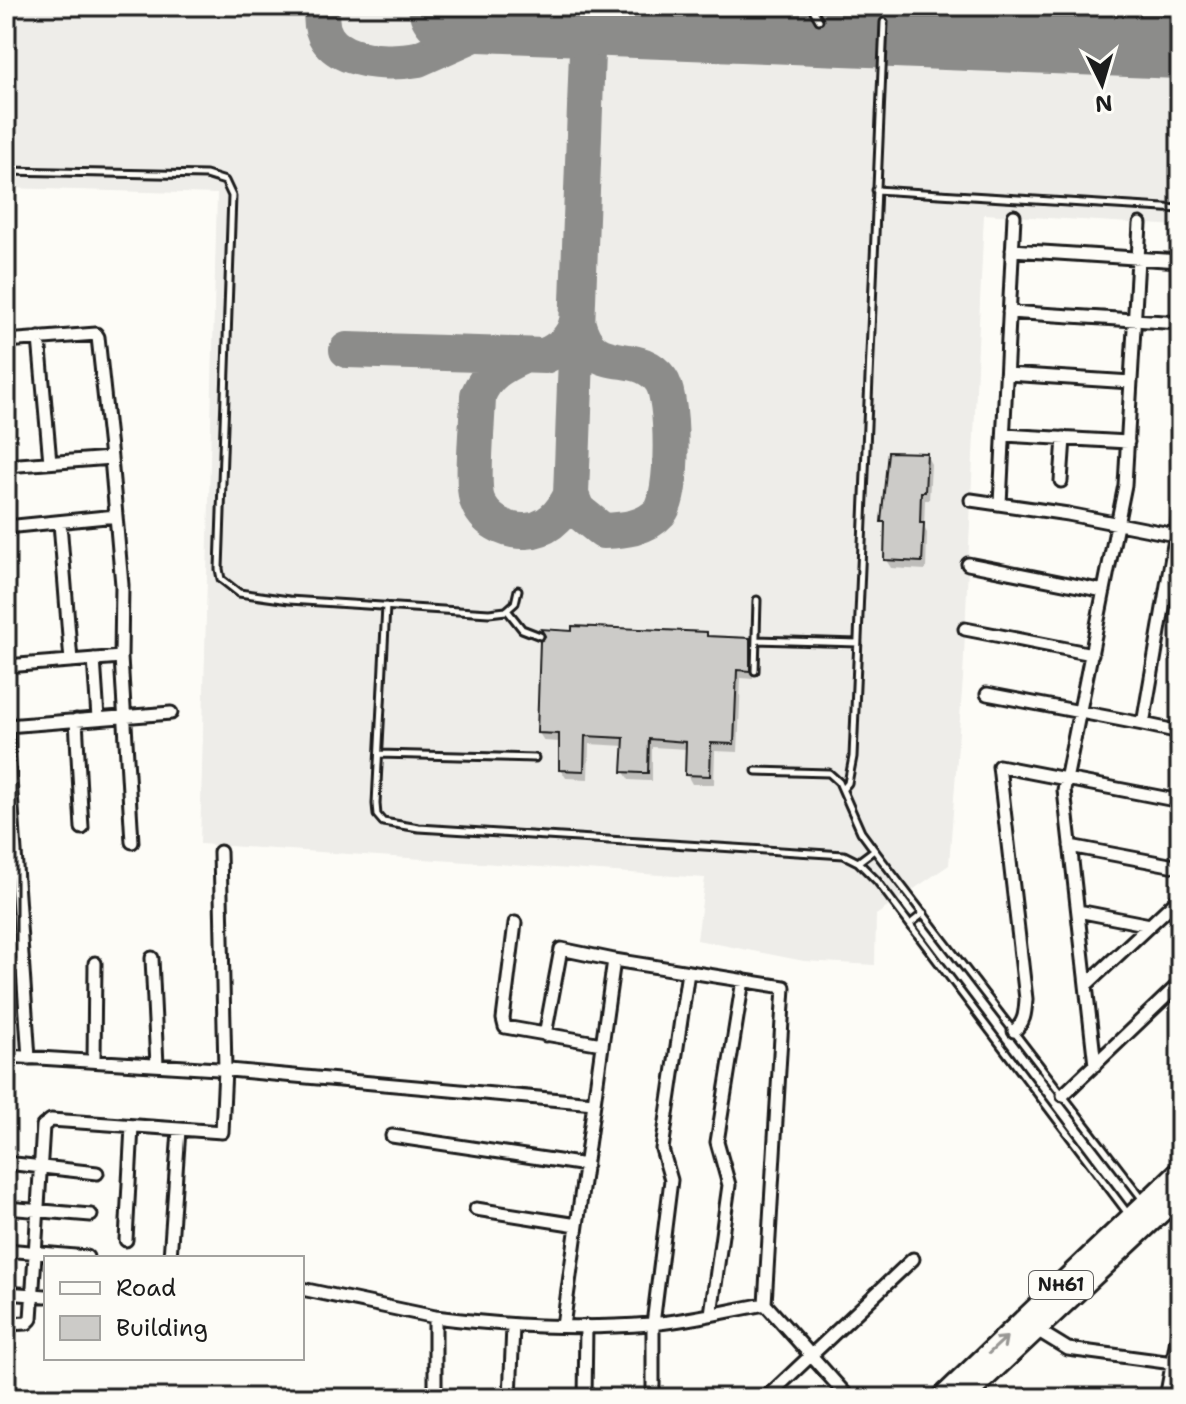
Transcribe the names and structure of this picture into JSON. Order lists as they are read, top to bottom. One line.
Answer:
{"streets":{"highway":["NH61"]},"legend":["Road","Building"],"north":"bottom"}
